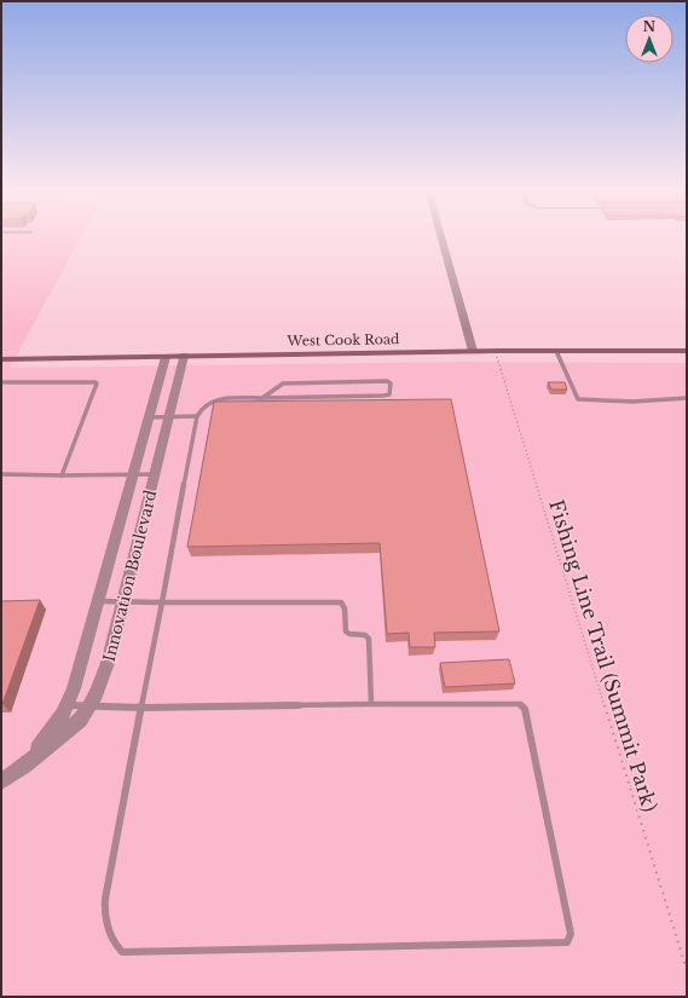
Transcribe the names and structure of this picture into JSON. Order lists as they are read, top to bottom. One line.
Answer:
{"streets":{"main road":["West Cook Road"],"street":["Innovation Boulevard"],"path":["Fishing Line Trail (Summit Park)"]},"crossings":[["West Cook Road","Innovation Boulevard"],["West Cook Road","Fishing Line Trail (Summit Park)"]],"north":"top"}
